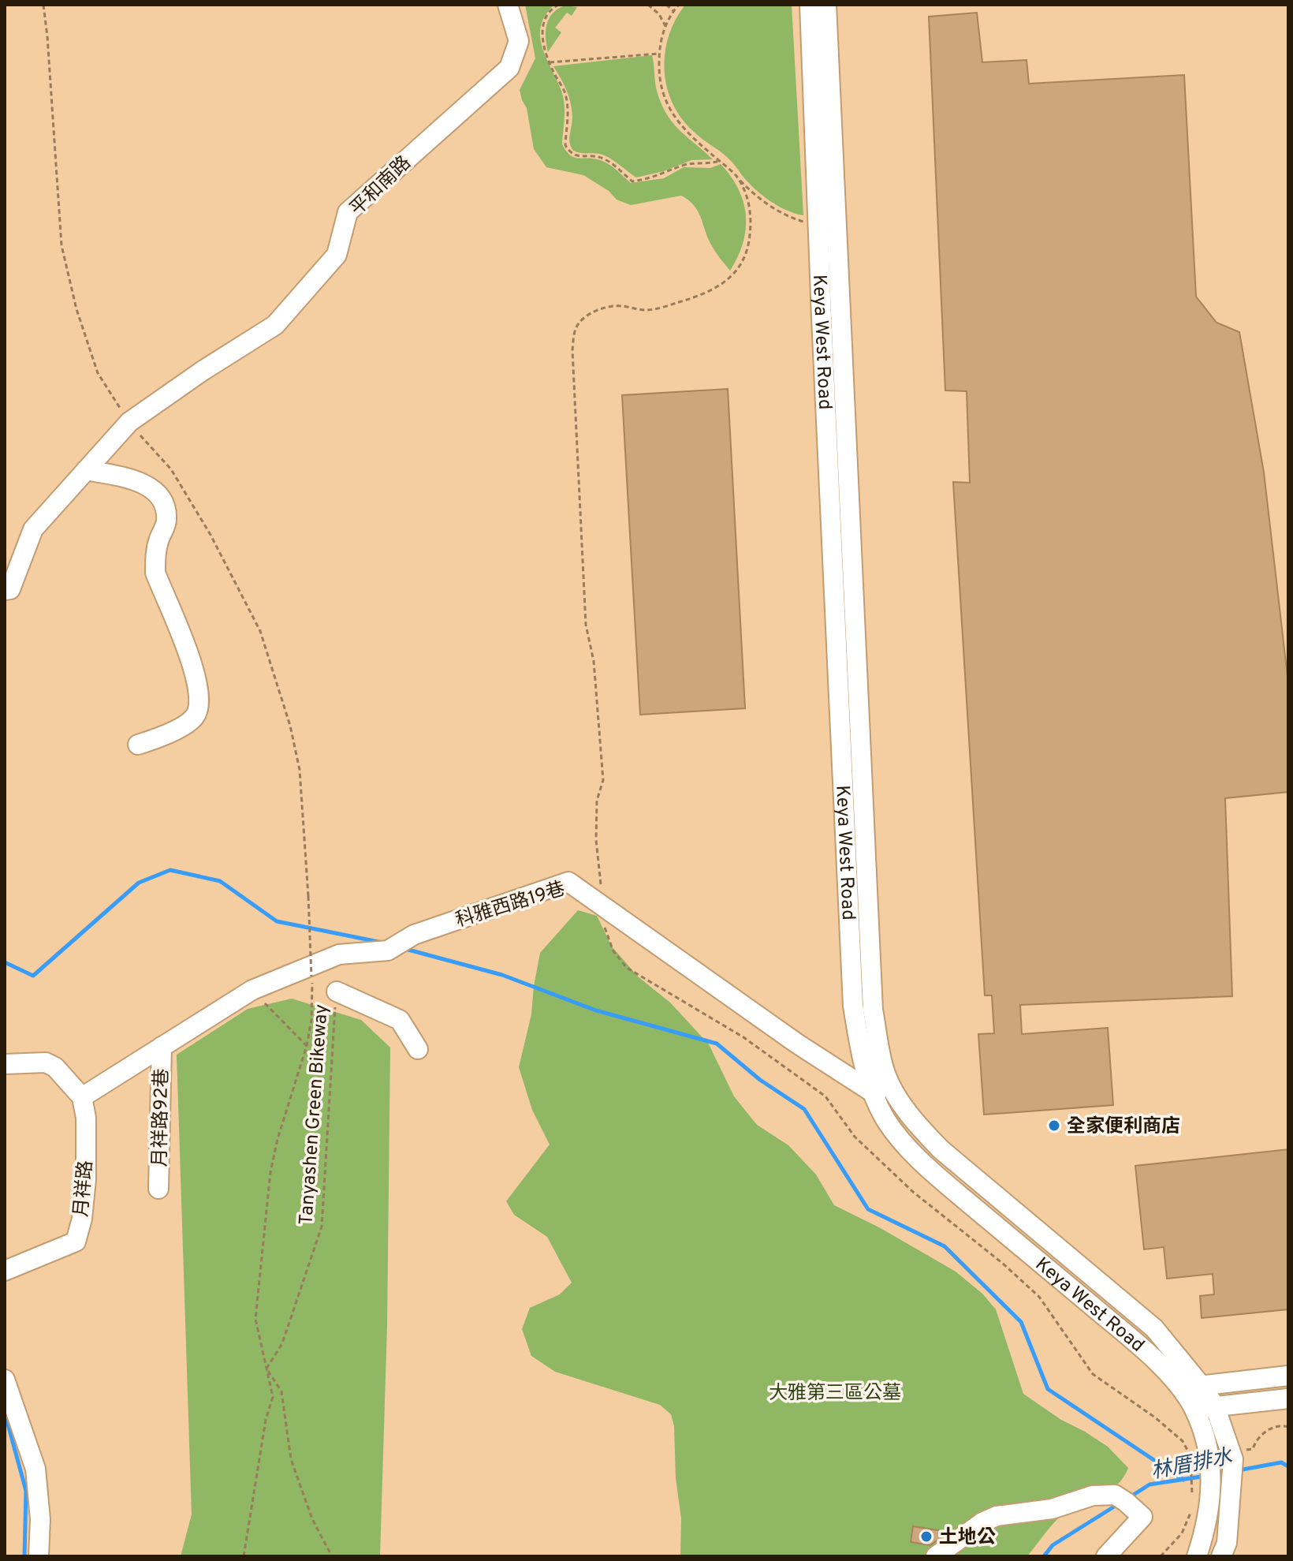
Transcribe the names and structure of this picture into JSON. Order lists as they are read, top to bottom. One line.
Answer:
{"streets":{"street":["平和南路","Keya West Road","科雅西路19巷","月祥路92巷","月祥路"],"path":["Tanyashen Green Bikeway"]},"crossings":[["Keya West Road","科雅西路19巷"],["科雅西路19巷","Tanyashen Green Bikeway"],["科雅西路19巷","月祥路92巷"]],"water":["林厝排水"],"parks":["大雅第三區公墓"],"places":["全家便利商店","土地公"]}
